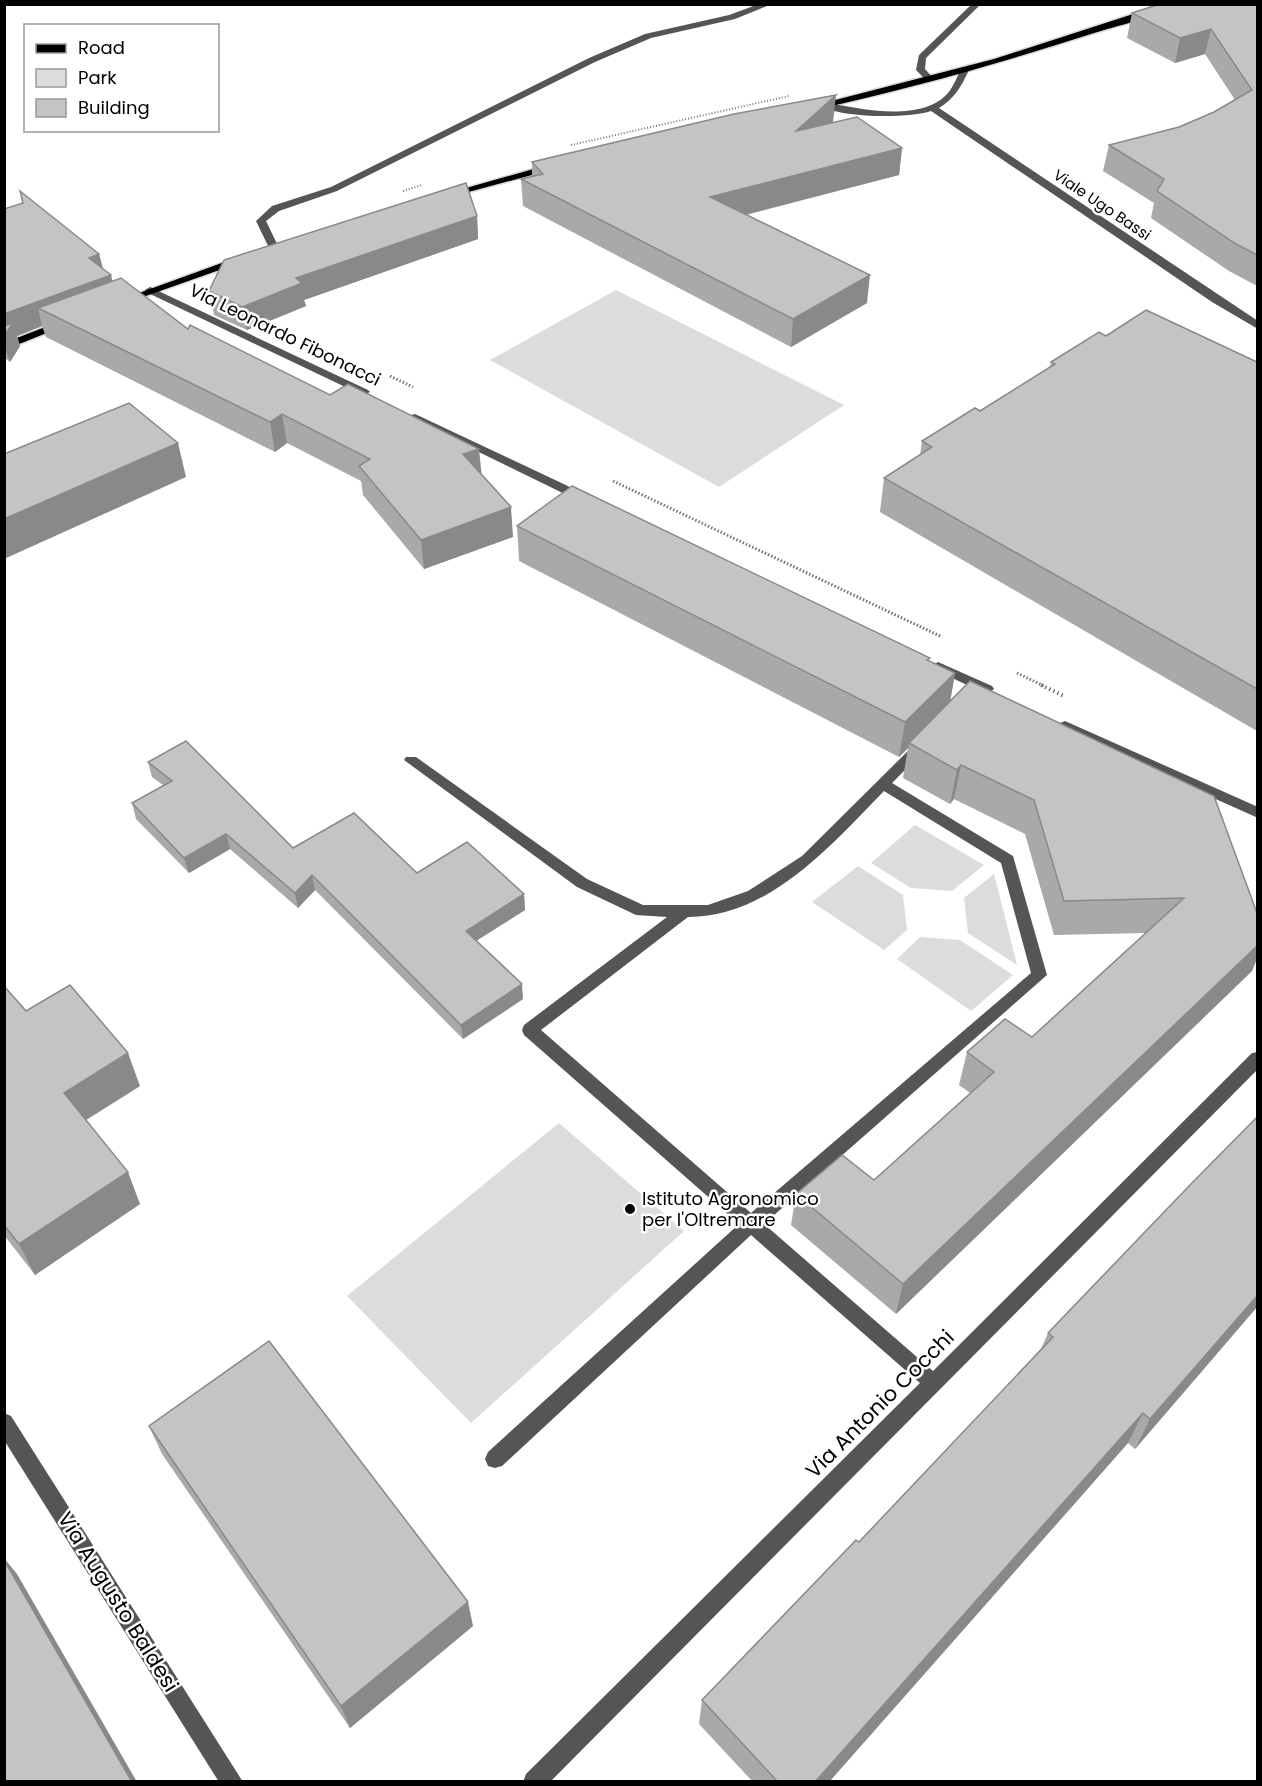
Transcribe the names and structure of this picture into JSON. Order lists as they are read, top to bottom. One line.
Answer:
{"streets":{"street":["Viale Ugo Bassi","Via Leonardo Fibonacci","Via Antonio Cocchi","Via Augusto Baldesi"]},"places":["Istituto Agronomico per l'Oltremare"],"legend":["Road","Park","Building"]}
